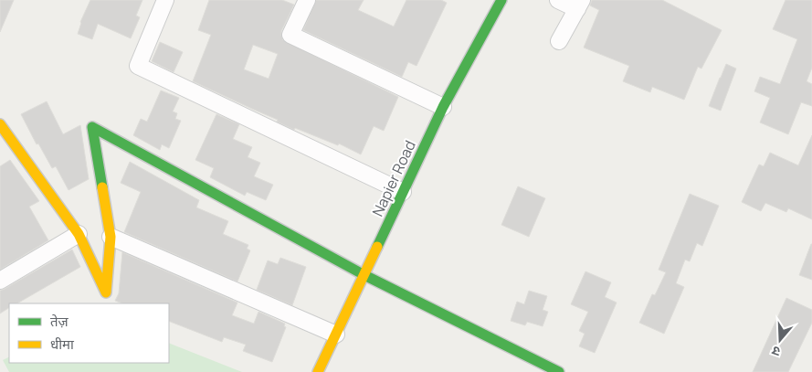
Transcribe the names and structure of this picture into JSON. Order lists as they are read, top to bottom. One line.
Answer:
{"streets":{"street":["Napier Road"]},"legend":["तेज़","धीमा"],"north":"bottom"}
